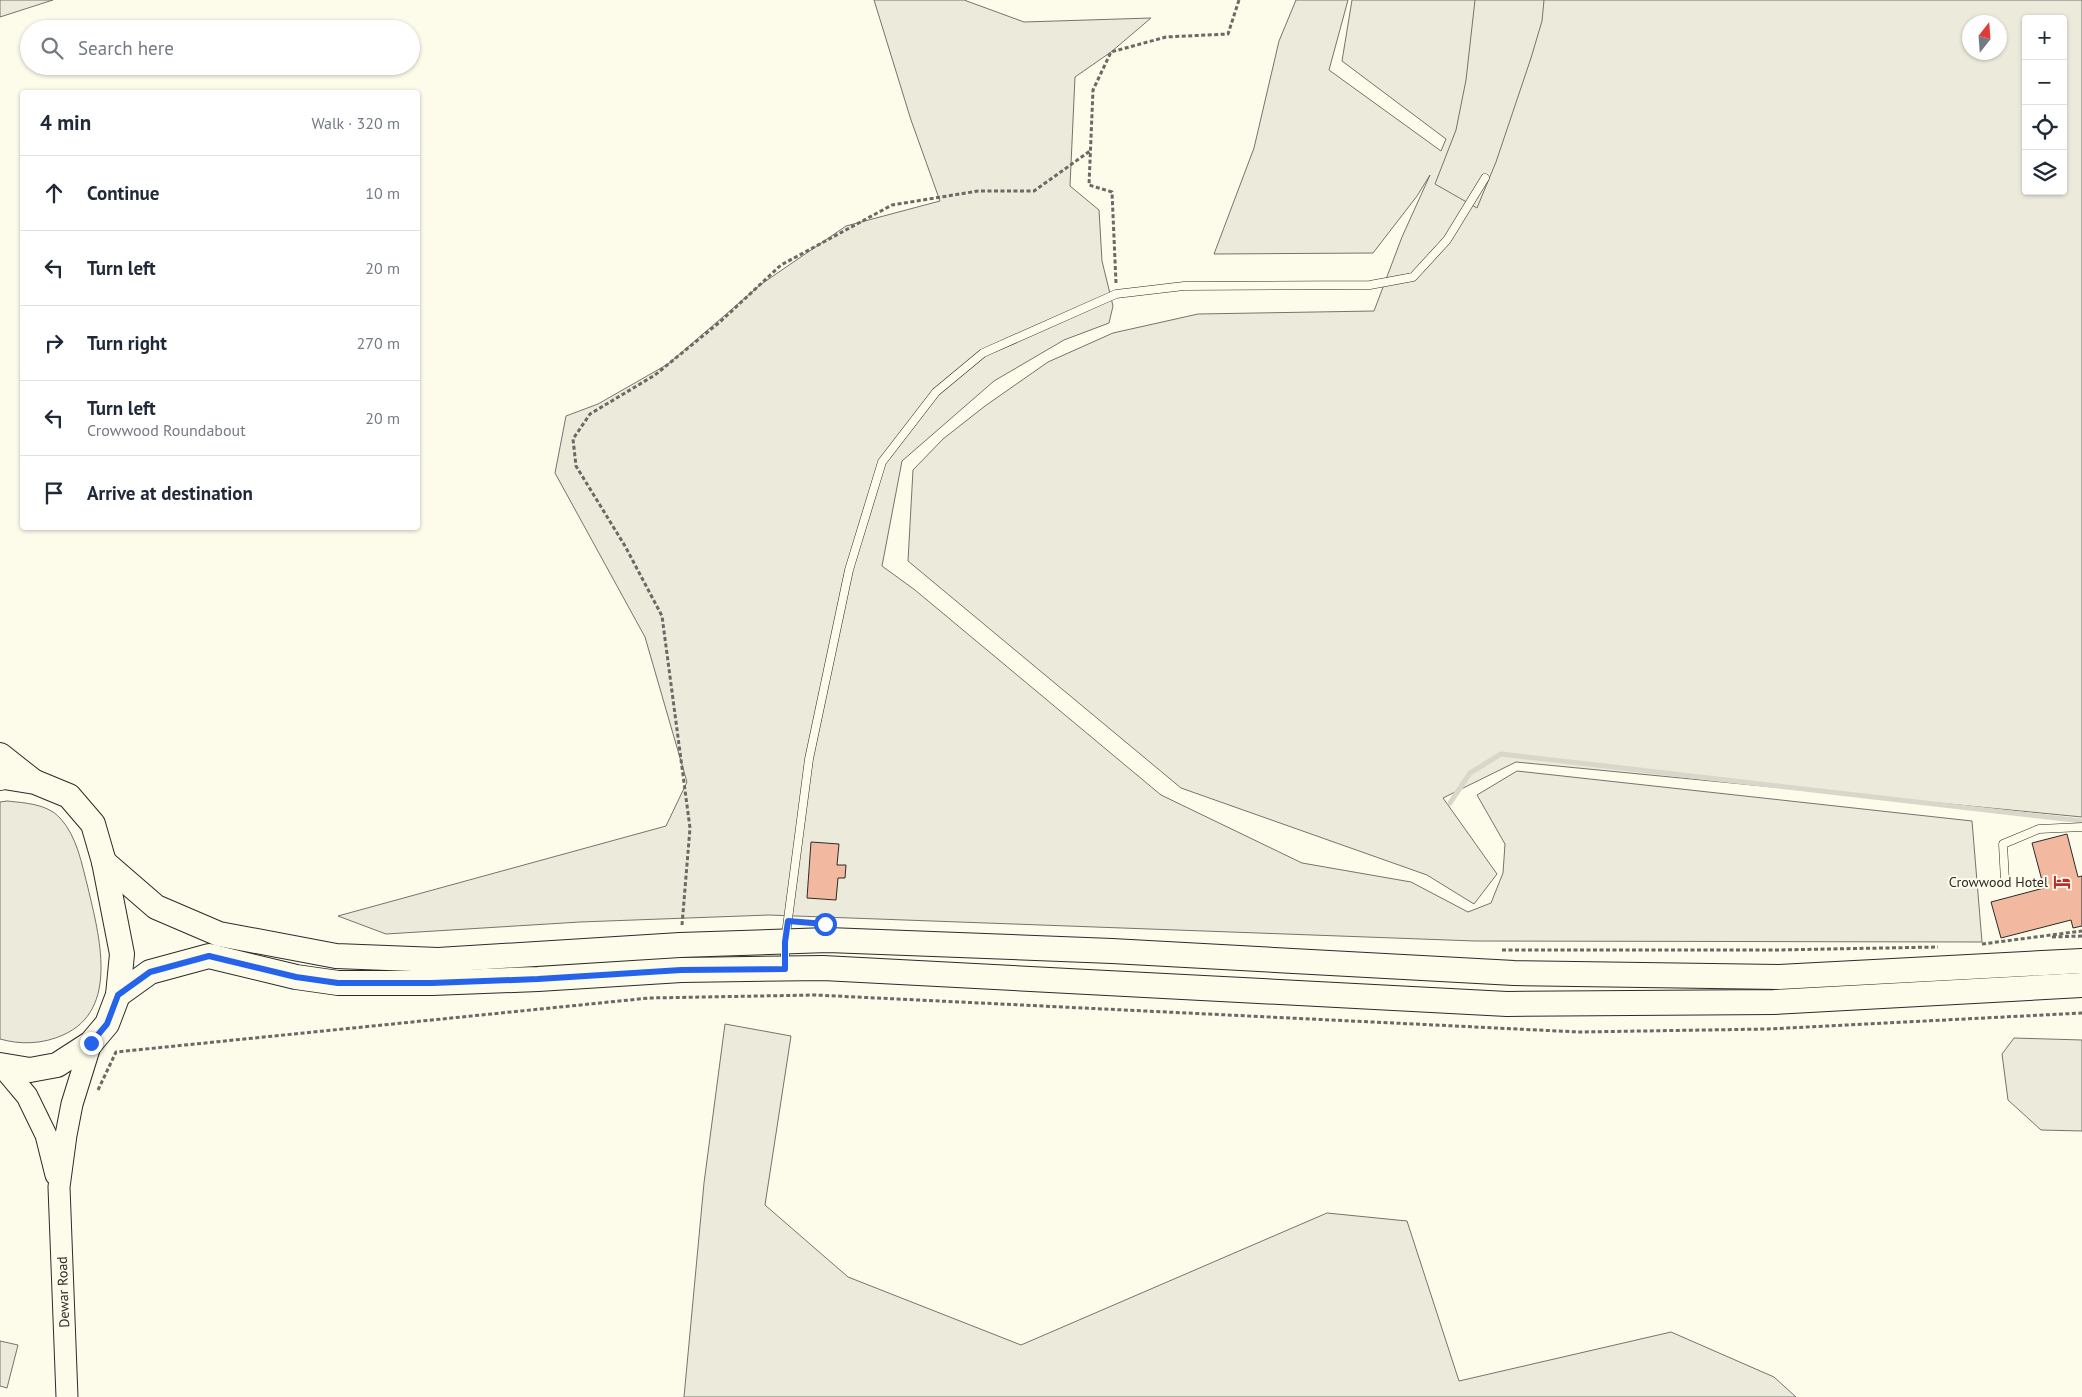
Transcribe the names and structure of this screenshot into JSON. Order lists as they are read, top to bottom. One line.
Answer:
{"streets":{"street":["Dewar Road"]},"places":{"hotel":["Crowwood Hotel"]},"north":"top","page":{"map_buttons":["+","−"],"search":"Search here","heading":["4 min","Walk · 320 m"],"list":[["Continue","10 m"],["Turn left","20 m"],["Turn right","270 m"],["Turn left","Crowwood Roundabout","20 m"],"Arrive at destination"]}}
